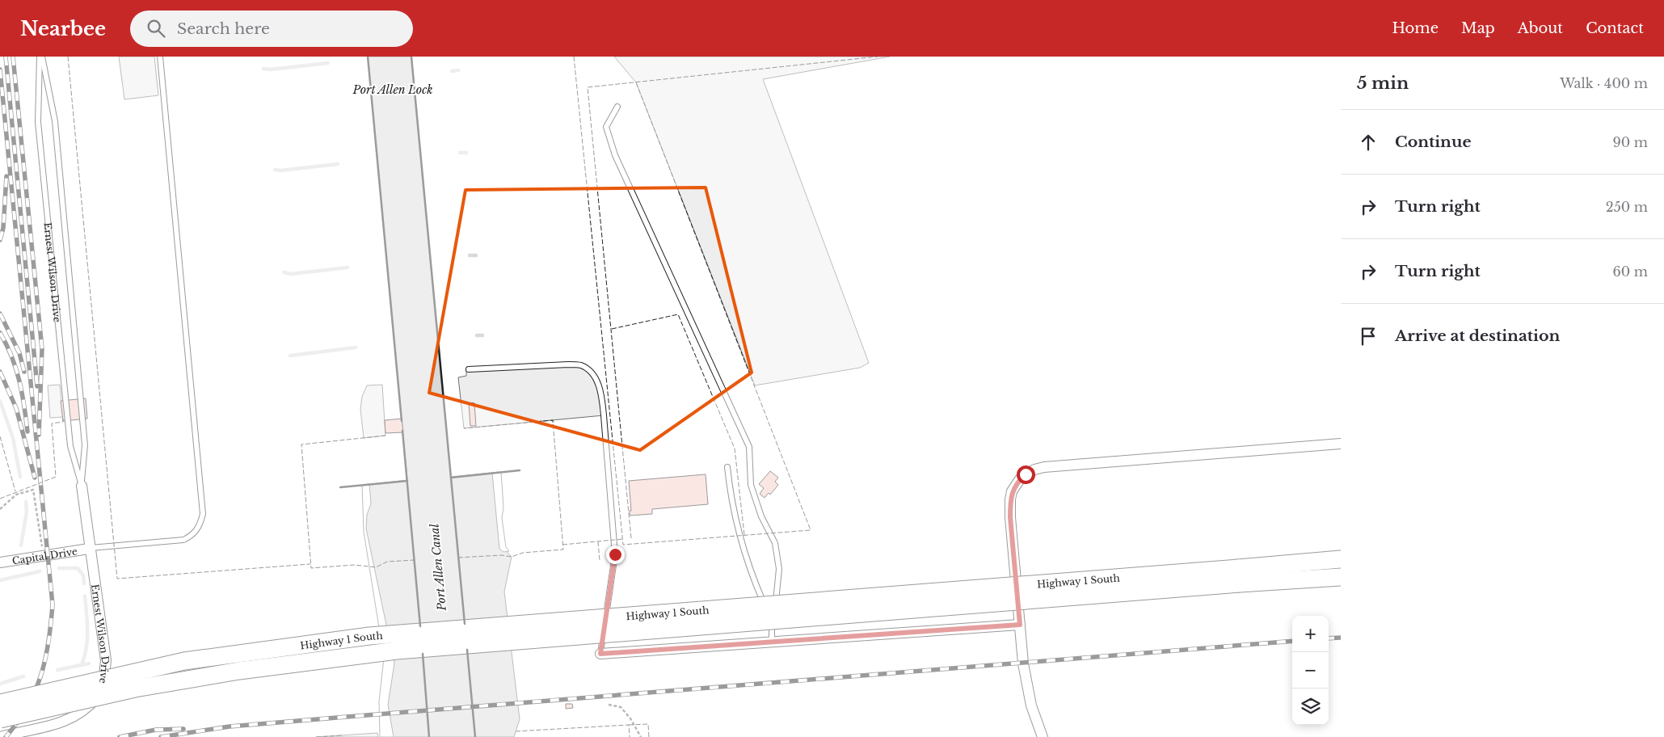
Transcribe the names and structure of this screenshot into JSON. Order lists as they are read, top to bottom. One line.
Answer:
{"streets":{"highway":["Highway 1 South"],"street":["Ernest Wilson Drive","Capital Drive"]},"crossings":[["Ernest Wilson Drive","Capital Drive"]],"water":["Port Allen Lock","Port Allen Canal"],"page":{"header":"Nearbee","search":"Search here","nav":["Home","Map","About","Contact"],"heading":["5 min","Walk · 400 m"],"list":[["Continue","90 m"],["Turn right","250 m"],["Turn right","60 m"],"Arrive at destination"],"map_buttons":["+","−"]}}
